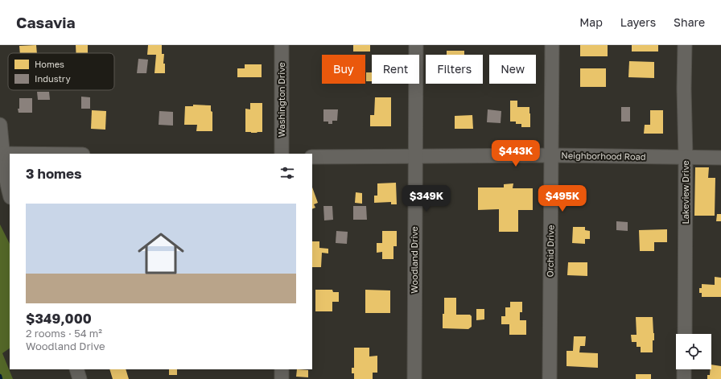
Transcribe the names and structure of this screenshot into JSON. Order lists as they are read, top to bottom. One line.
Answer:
{"streets":{"street":["Washington Drive","Neighborhood Road","Lakeview Drive","Orchid Drive","Woodland Drive"]},"crossings":[["Neighborhood Road","Lakeview Drive"],["Neighborhood Road","Orchid Drive"],["Neighborhood Road","Woodland Drive"]],"legend":["Homes","Industry"],"page":{"header":"Casavia","nav":["Map","Layers","Share"],"chip":["Buy","Rent","Filters","New"],"price":["$443K","$349K","$495K"],"heading":"3 homes","list":[{"name":"$349,000","note":"2 rooms · 54 m² · Woodland Drive"}]}}
